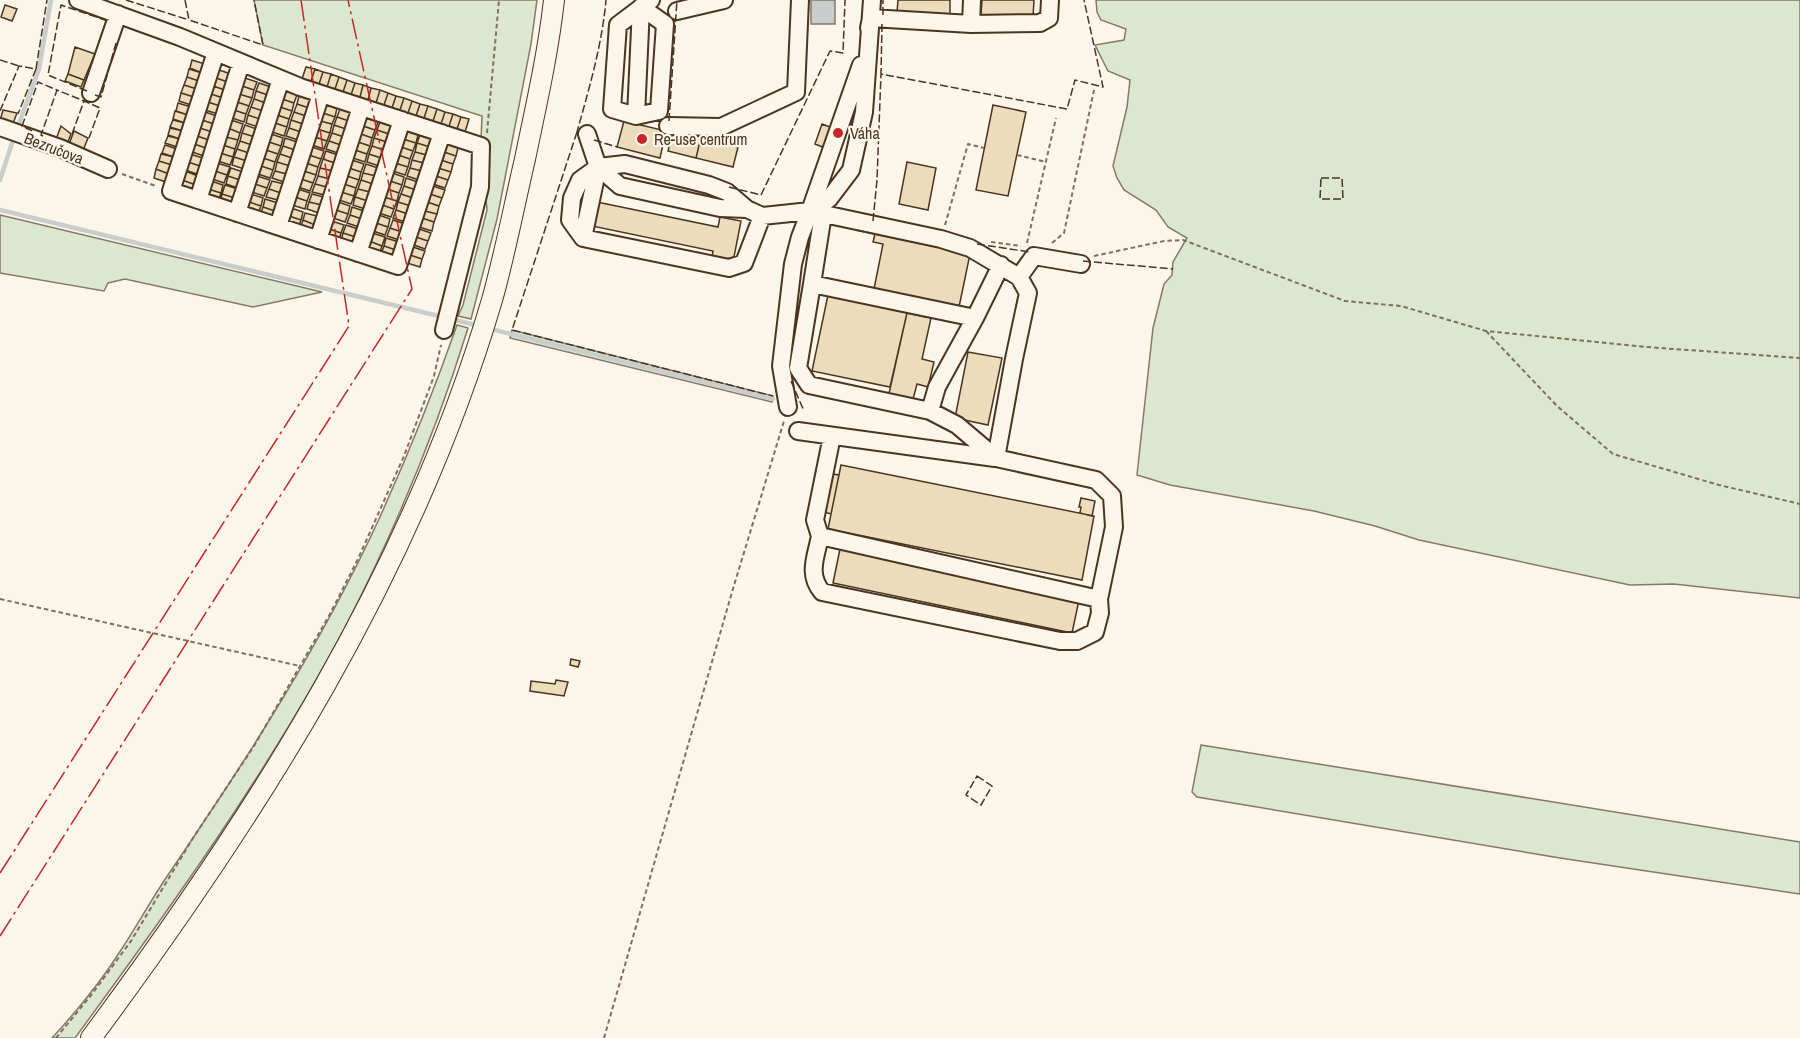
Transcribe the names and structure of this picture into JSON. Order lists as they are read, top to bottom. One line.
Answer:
{"streets":{"street":["Bezručova"]},"places":["Váha","Re-use centrum"]}
